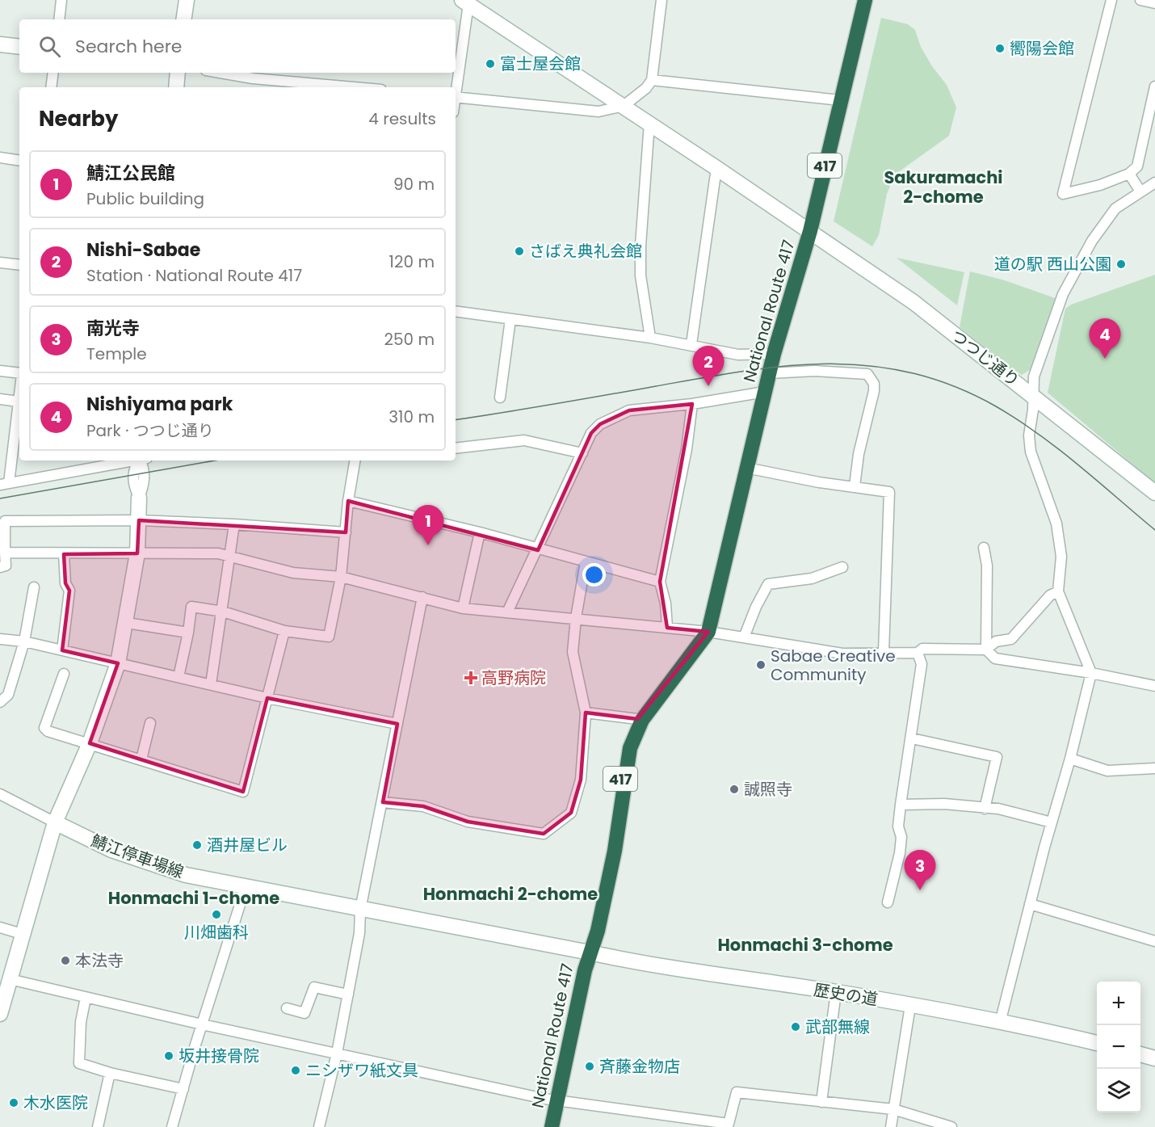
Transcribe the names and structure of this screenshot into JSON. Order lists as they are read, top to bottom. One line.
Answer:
{"streets":{"highway":["417","National Route 417"],"street":["つつじ通り","鯖江停車場線","歴史の道"]},"crossings":[["National Route 417","つつじ通り"],["National Route 417","鯖江停車場線"],["National Route 417","歴史の道"],["鯖江停車場線","歴史の道"]],"districts":["Sakuramachi 2-chome","Honmachi 2-chome","Honmachi 1-chome","Honmachi 3-chome"],"places":{"other":["嚮陽会館","富士屋会館","さばえ典礼会館","道の駅 西山公園","Sabae Creative Community","誠照寺","酒井屋ビル","川畑歯科","本法寺","武部無線","坂井接骨院","斉藤金物店","ニシザワ紙文具","木水医院"],"health":["高野病院"]},"page":{"search":"Search here","heading":["Nearby","4 results"],"list":[{"mark":"1","name":"鯖江公民館","note":"Public building","value":"90 m"},{"mark":"2","name":"Nishi-Sabae","note":"Station · National Route 417","value":"120 m"},{"mark":"3","name":"南光寺","note":"Temple","value":"250 m"},{"mark":"4","name":"Nishiyama park","note":"Park · つつじ通り","value":"310 m"}],"pins":["4","2","1","3"],"map_buttons":["+","−"]}}
